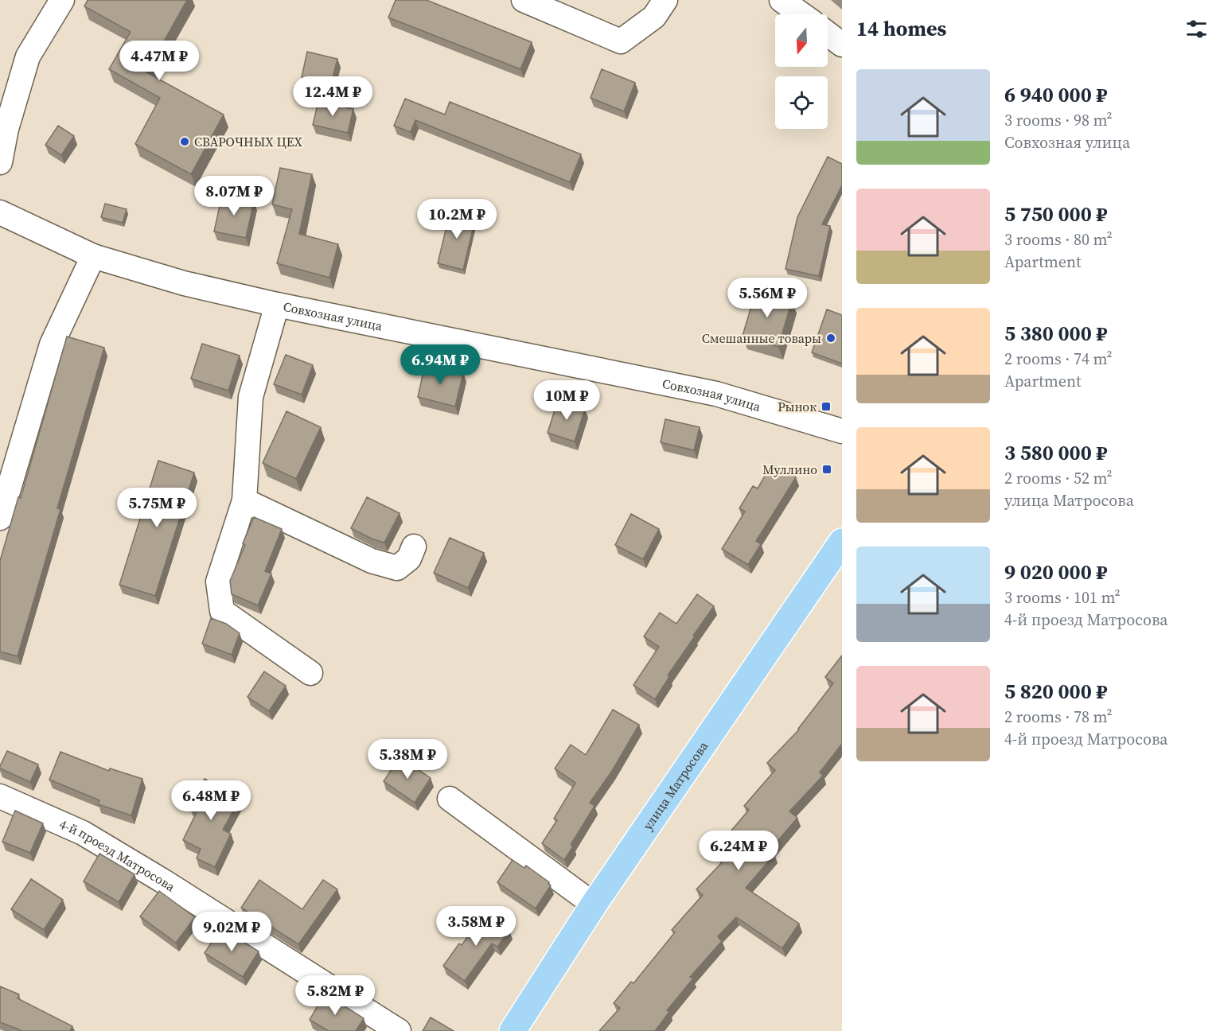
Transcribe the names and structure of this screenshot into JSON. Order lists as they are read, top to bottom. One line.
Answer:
{"streets":{"main road":["улица Матросова"],"street":["Совхозная улица","4-й проезд Матросова"]},"places":{"other":["СВАРОЧНЫХ ЦЕХ","Смешанные товары"],"transit":["Рынок","Муллино"]},"north":"bottom","page":{"heading":"14 homes","price":["4.47M ₽","12.4M ₽","8.07M ₽","10.2M ₽","5.56M ₽","6.94M ₽","10M ₽","5.75M ₽","5.38M ₽","6.48M ₽","6.24M ₽","3.58M ₽","9.02M ₽","5.82M ₽"],"list":[{"name":"6 940 000 ₽","note":"3 rooms · 98 m² · Совхозная улица"},{"name":"5 750 000 ₽","note":"3 rooms · 80 m² · Apartment"},{"name":"5 380 000 ₽","note":"2 rooms · 74 m² · Apartment"},{"name":"3 580 000 ₽","note":"2 rooms · 52 m² · улица Матросова"},{"name":"9 020 000 ₽","note":"3 rooms · 101 m² · 4-й проезд Матросова"},{"name":"5 820 000 ₽","note":"2 rooms · 78 m² · 4-й проезд Матросова"}]}}
